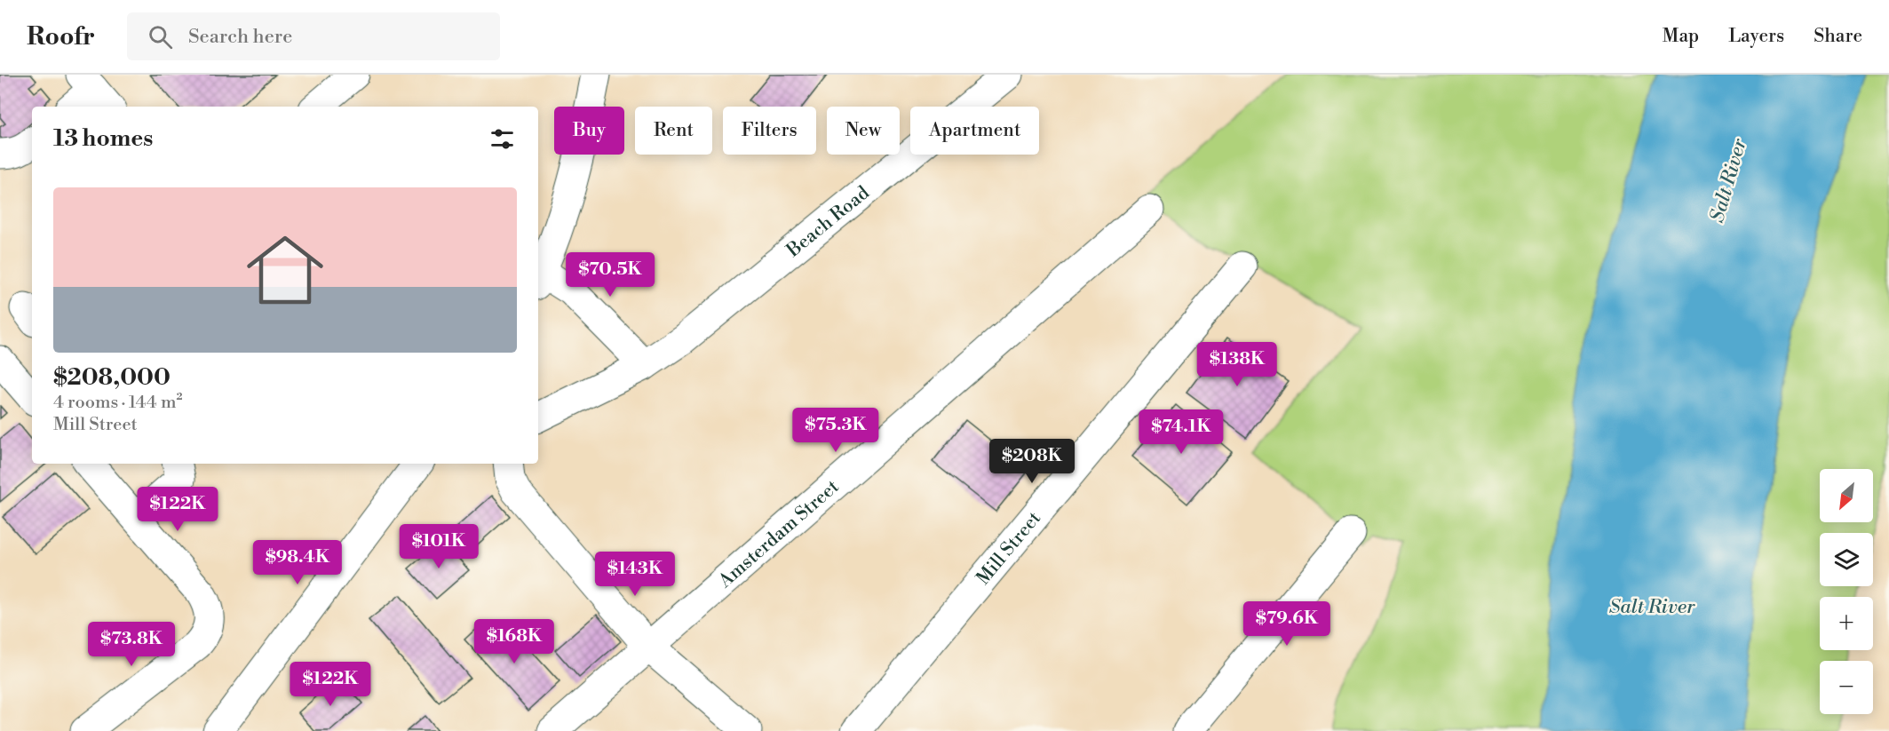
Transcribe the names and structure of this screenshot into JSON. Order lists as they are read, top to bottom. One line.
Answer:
{"streets":{"street":["Beach Road","Amsterdam Street","Mill Street"]},"water":["Salt River"],"north":"bottom left","page":{"header":"Roofr","search":"Search here","nav":["Map","Layers","Share"],"chip":["Buy","Rent","Filters","New","Apartment"],"heading":"13 homes","list":[{"name":"$208,000","note":"4 rooms · 144 m² · Mill Street"}],"price":["$70.5K","$138K","$75.3K","$74.1K","$208K","$122K","$101K","$98.4K","$143K","$79.6K","$168K","$73.8K","$122K"],"map_buttons":["+","−"]}}
